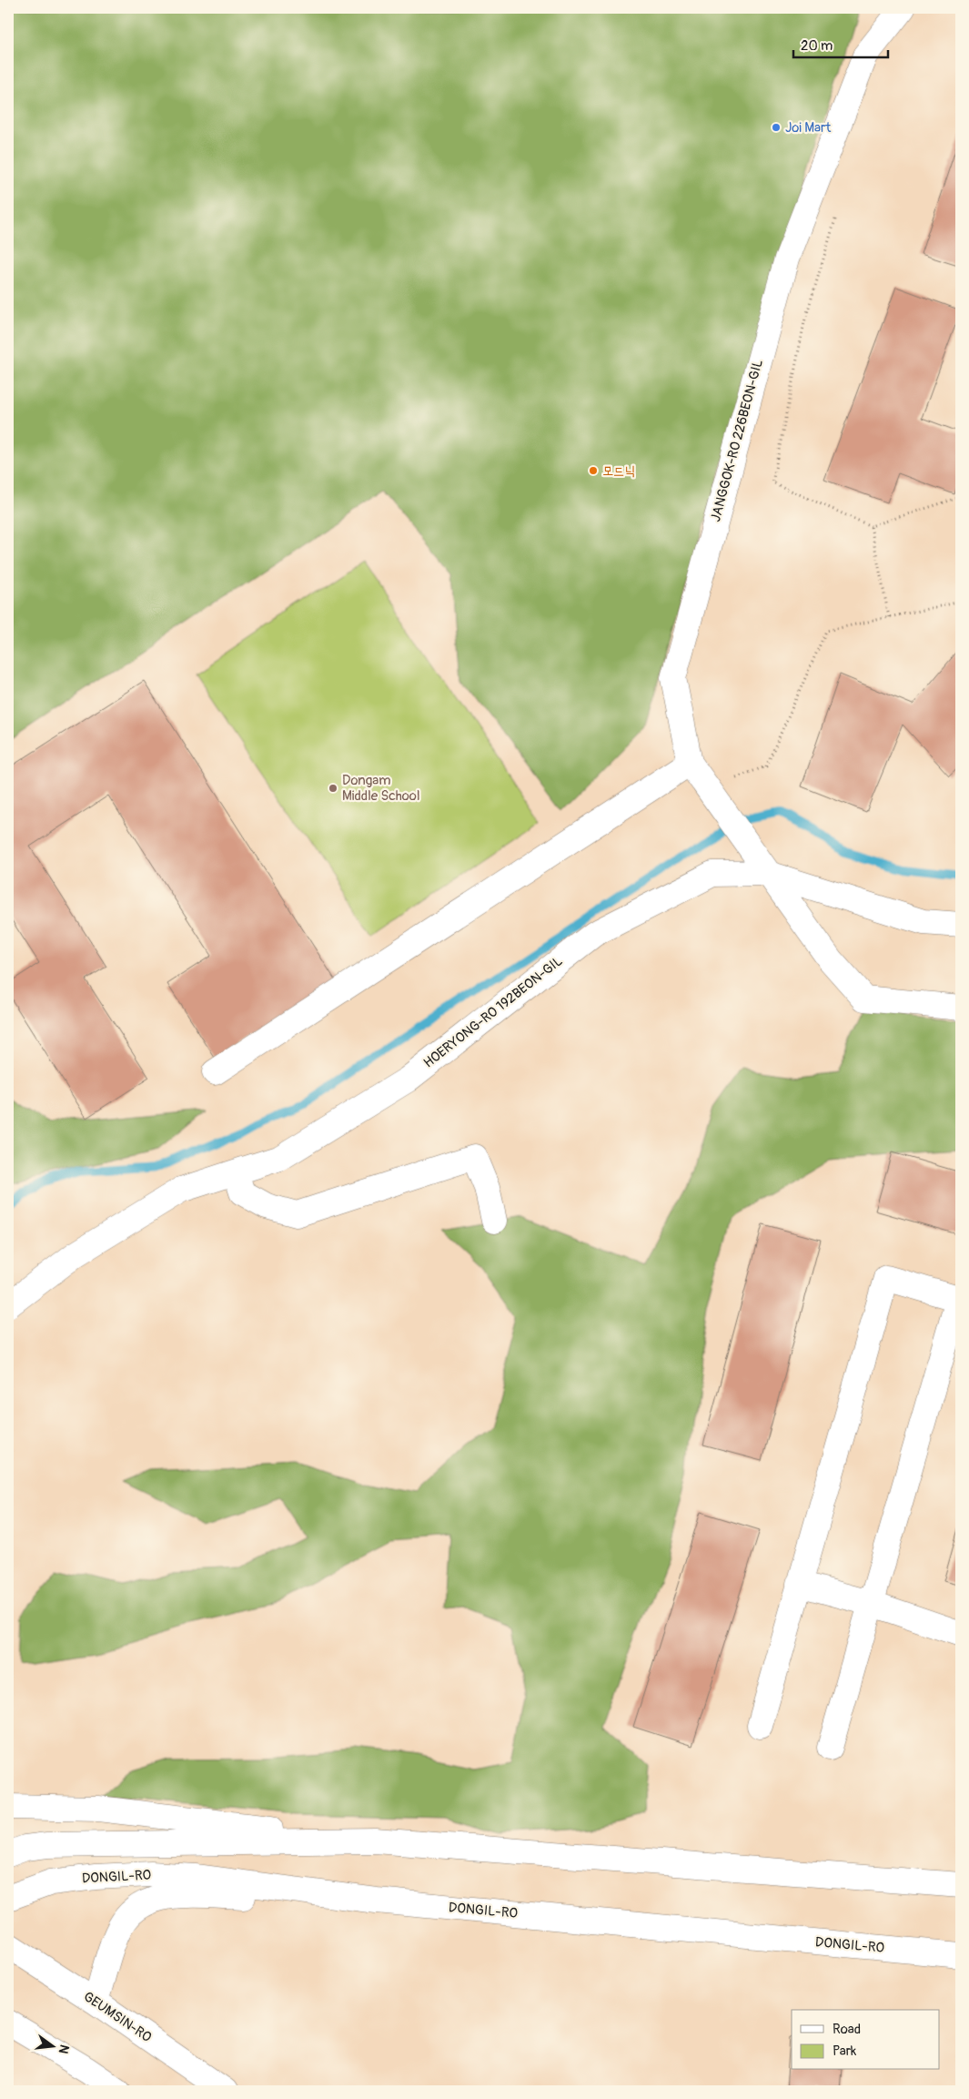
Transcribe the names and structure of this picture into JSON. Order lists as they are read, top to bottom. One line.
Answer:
{"streets":{"street":["JANGGOK-RO 226BEON-GIL","HOERYONG-RO 192BEON-GIL","DONGIL-RO","GEUMSIN-RO"]},"crossings":[["JANGGOK-RO 226BEON-GIL","HOERYONG-RO 192BEON-GIL"]],"places":["Joi Mart","모드닉","Dongam Middle School"],"legend":["Road","Park"],"scale_bar":"20 m","north":"right"}
